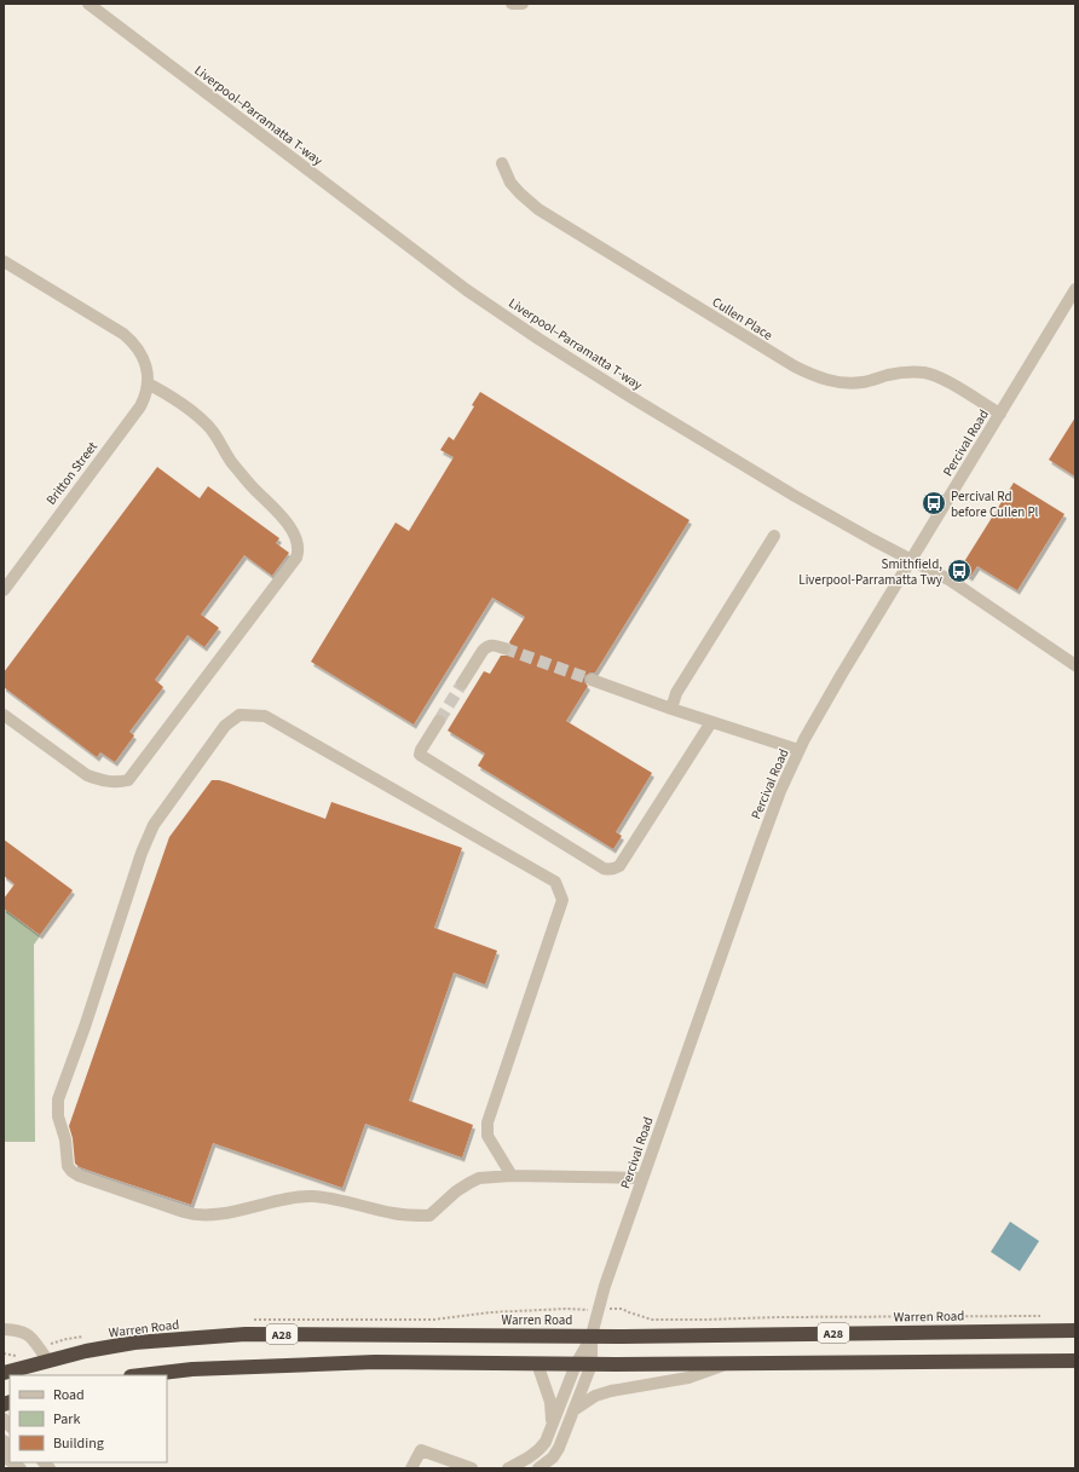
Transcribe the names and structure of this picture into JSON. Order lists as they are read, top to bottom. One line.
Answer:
{"streets":{"highway":["Warren Road","A28"],"street":["Liverpool–Parramatta T-way","Cullen Place","Percival Road","Britton Street"]},"crossings":[["Liverpool–Parramatta T-way","Percival Road"],["Cullen Place","Percival Road"],["Percival Road","Warren Road"]],"places":{"bus stop":["Percival Rd before Cullen Pl","Smithfield, Liverpool-Parramatta Twy"]},"legend":["Road","Park","Building"]}
